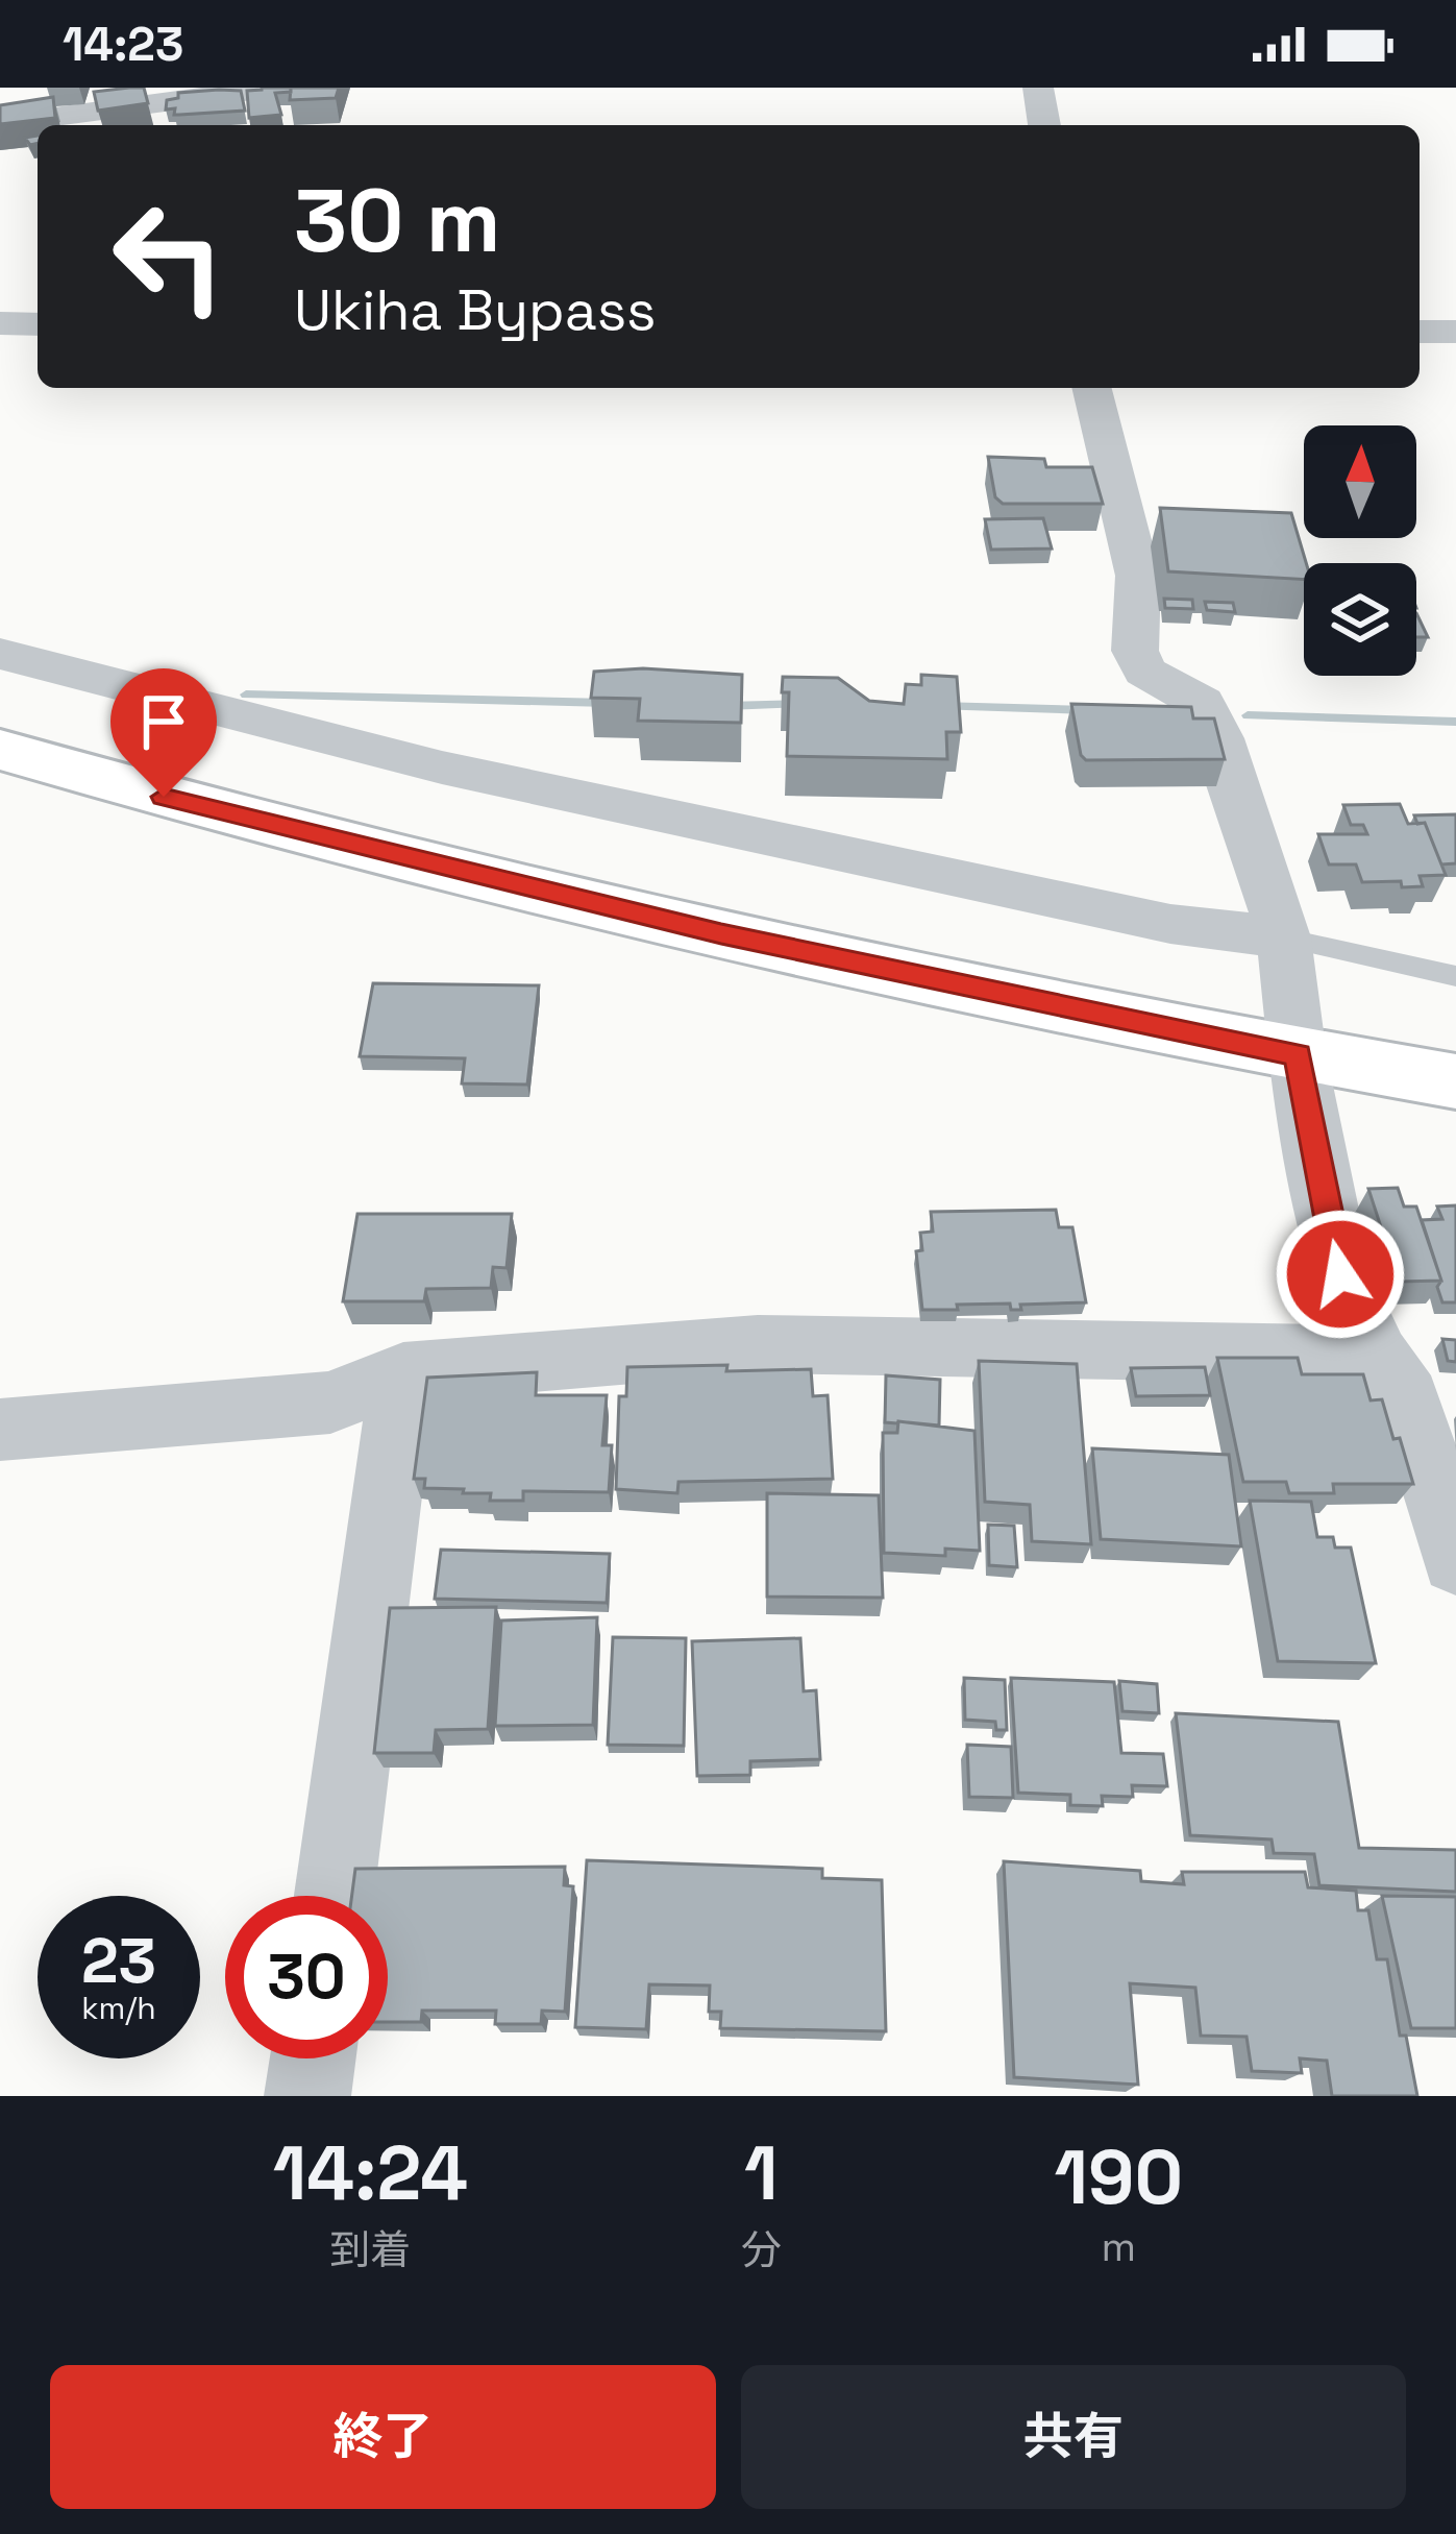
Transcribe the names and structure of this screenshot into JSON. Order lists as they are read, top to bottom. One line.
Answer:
{"north":"top","page":{"status":"14:23","turn":["30 m","Ukiha Bypass"],"speed":"23 km/h","limit":"30","eta":["14:24","到着","1","分","190","m"],"buttons":["終了","共有"]}}
